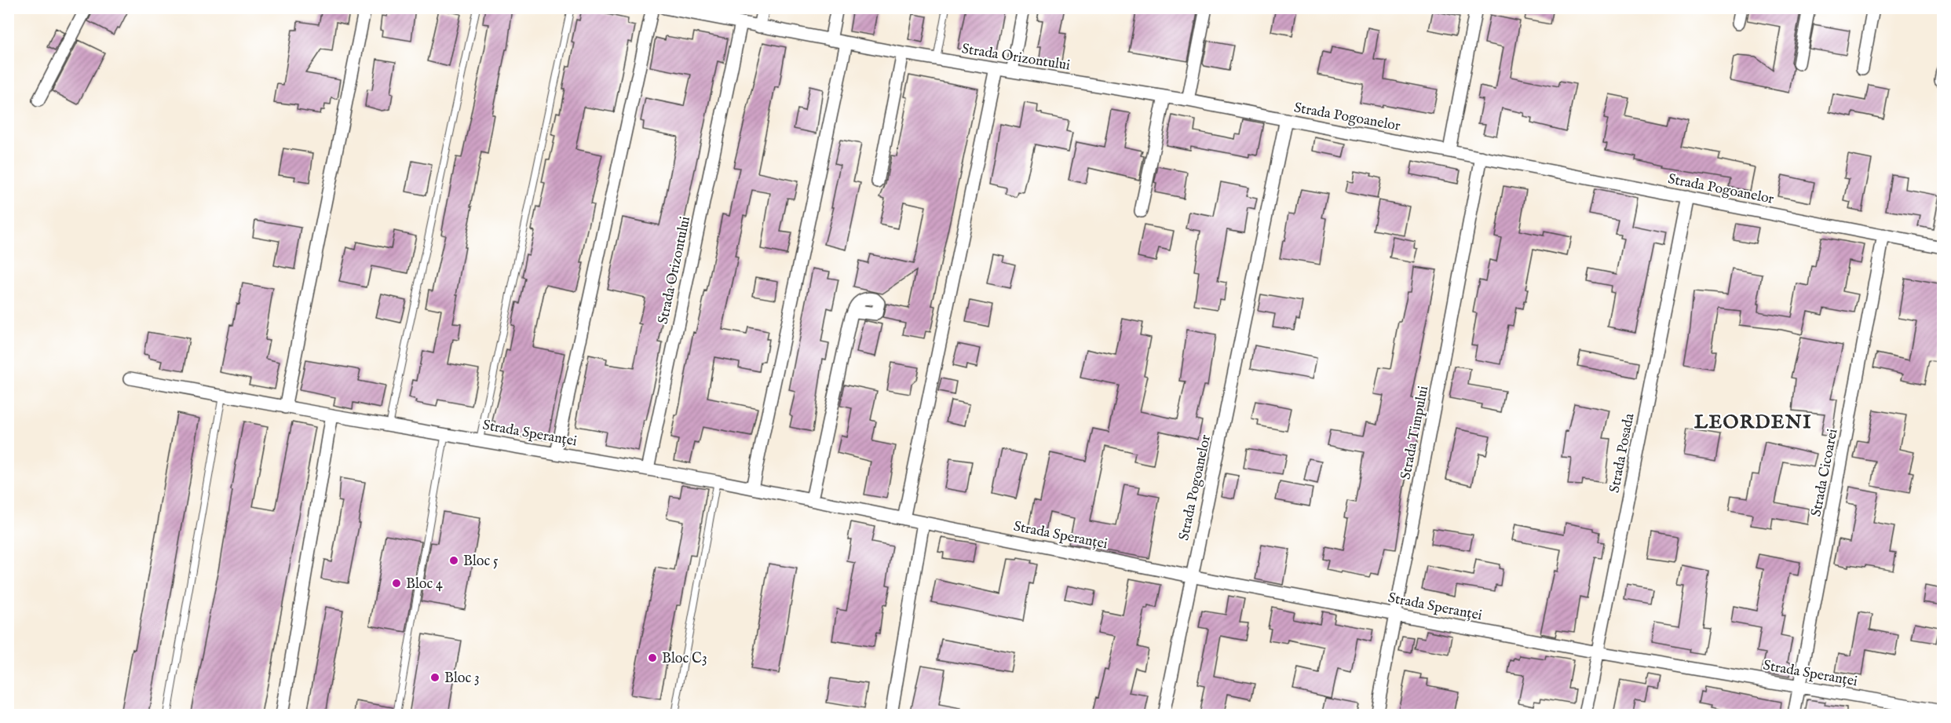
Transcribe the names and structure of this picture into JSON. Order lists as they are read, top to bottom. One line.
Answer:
{"streets":{"street":["Strada Orizontului","Strada Pogoanelor","Strada Speranței","Strada Timpului","Strada Posada","Strada Cicoarei"]},"crossings":[["Strada Orizontului","Strada Pogoanelor"],["Strada Orizontului","Strada Speranței"],["Strada Pogoanelor","Strada Speranței"],["Strada Pogoanelor","Strada Timpului"],["Strada Pogoanelor","Strada Posada"],["Strada Pogoanelor","Strada Cicoarei"],["Strada Speranței","Strada Timpului"],["Strada Speranței","Strada Posada"],["Strada Speranței","Strada Cicoarei"]],"districts":["LEORDENI"],"places":["Bloc 5","Bloc 4","Bloc C3","Bloc 3"]}
